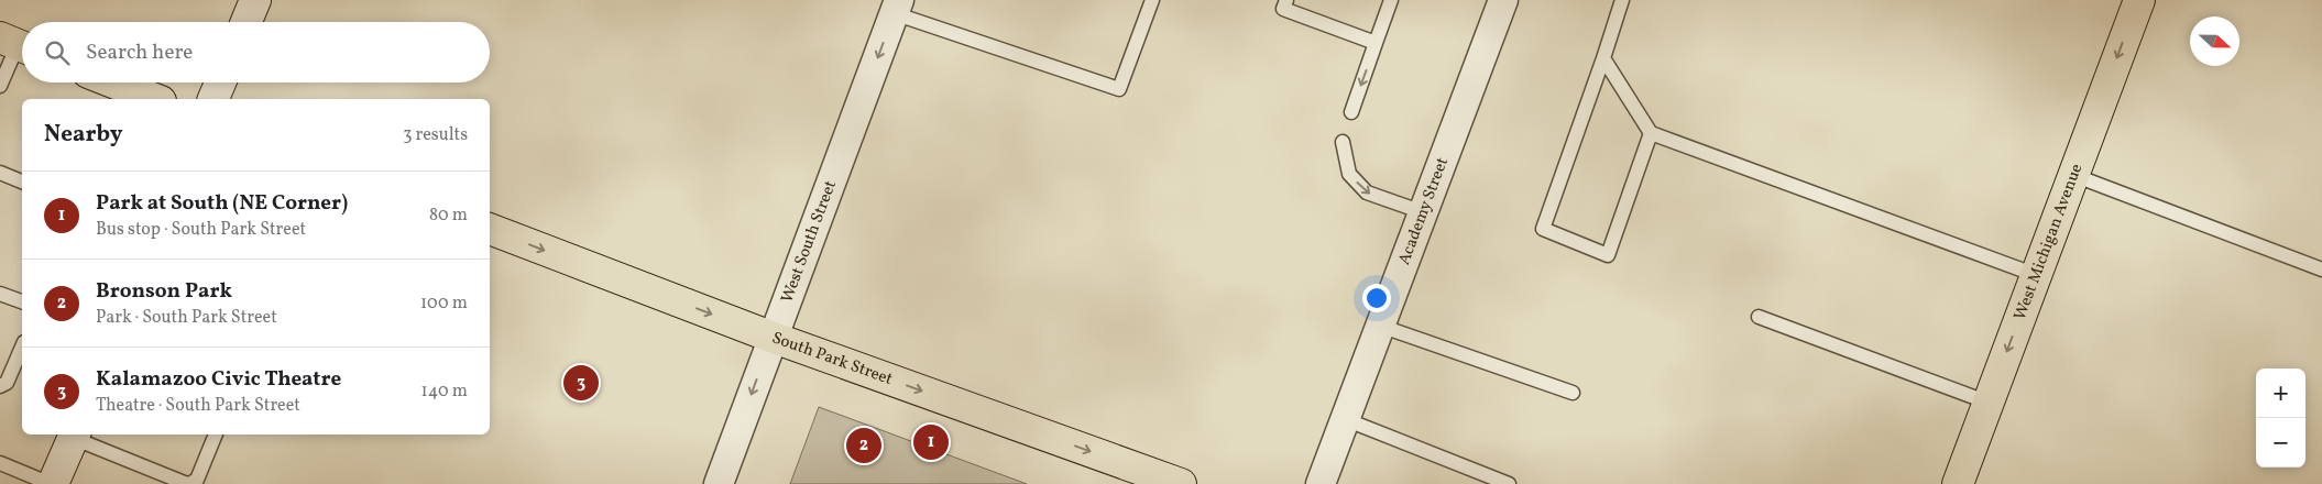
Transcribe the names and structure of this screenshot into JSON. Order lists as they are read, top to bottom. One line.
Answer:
{"streets":{"main road":["West Michigan Avenue","South Park Street"],"street":["Academy Street","West South Street"]},"crossings":[["West South Street","South Park Street"]],"one_way":["West South Street","West Michigan Avenue","South Park Street"],"north":"right","page":{"search":"Search here","heading":["Nearby","3 results"],"list":[{"mark":"1","name":"Park at South (NE Corner)","note":"Bus stop · South Park Street","value":"80 m"},{"mark":"2","name":"Bronson Park","note":"Park · South Park Street","value":"100 m"},{"mark":"3","name":"Kalamazoo Civic Theatre","note":"Theatre · South Park Street","value":"140 m"}],"pins":["3","1","2"],"map_buttons":["+","−"]}}
